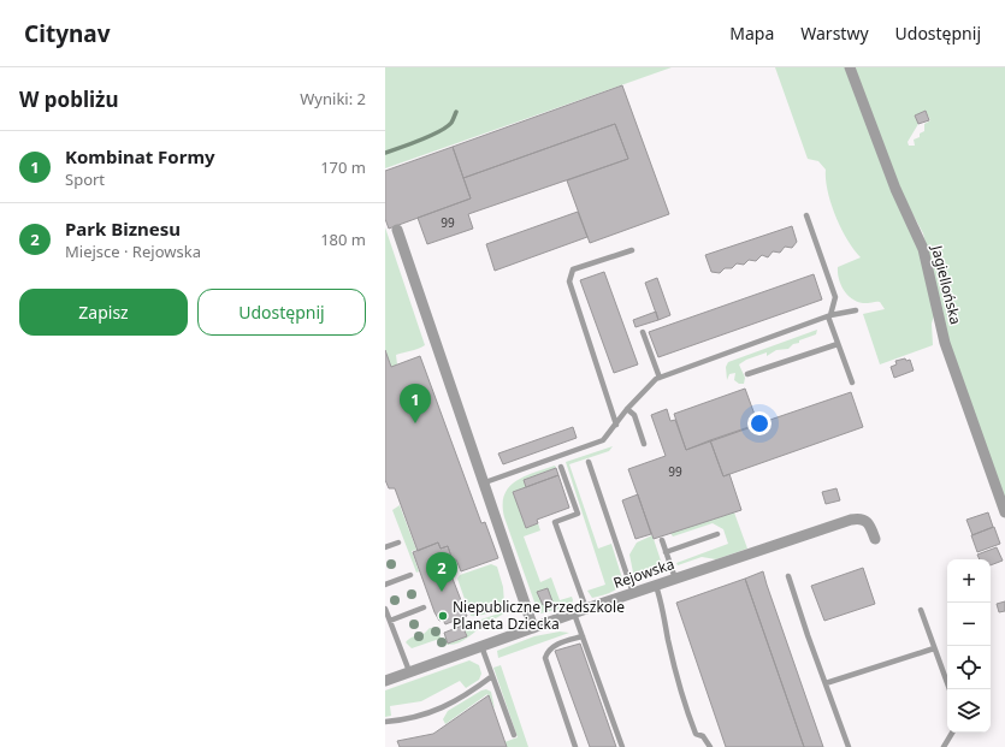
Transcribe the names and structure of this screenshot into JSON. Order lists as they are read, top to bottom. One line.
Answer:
{"streets":{"street":["Jagiellońska","Rejowska"]},"places":["Niepubliczne Przedszkole Planeta Dziecka"],"house_numbers":["99","99"],"page":{"header":"Citynav","nav":["Mapa","Warstwy","Udostępnij"],"heading":["W pobliżu","Wyniki: 2"],"list":[{"mark":"1","name":"Kombinat Formy","note":"Sport","value":"170 m"},{"mark":"2","name":"Park Biznesu","note":"Miejsce · Rejowska","value":"180 m"}],"buttons":["Zapisz","Udostępnij"],"pins":["1","2"],"map_buttons":["+","−"]}}
